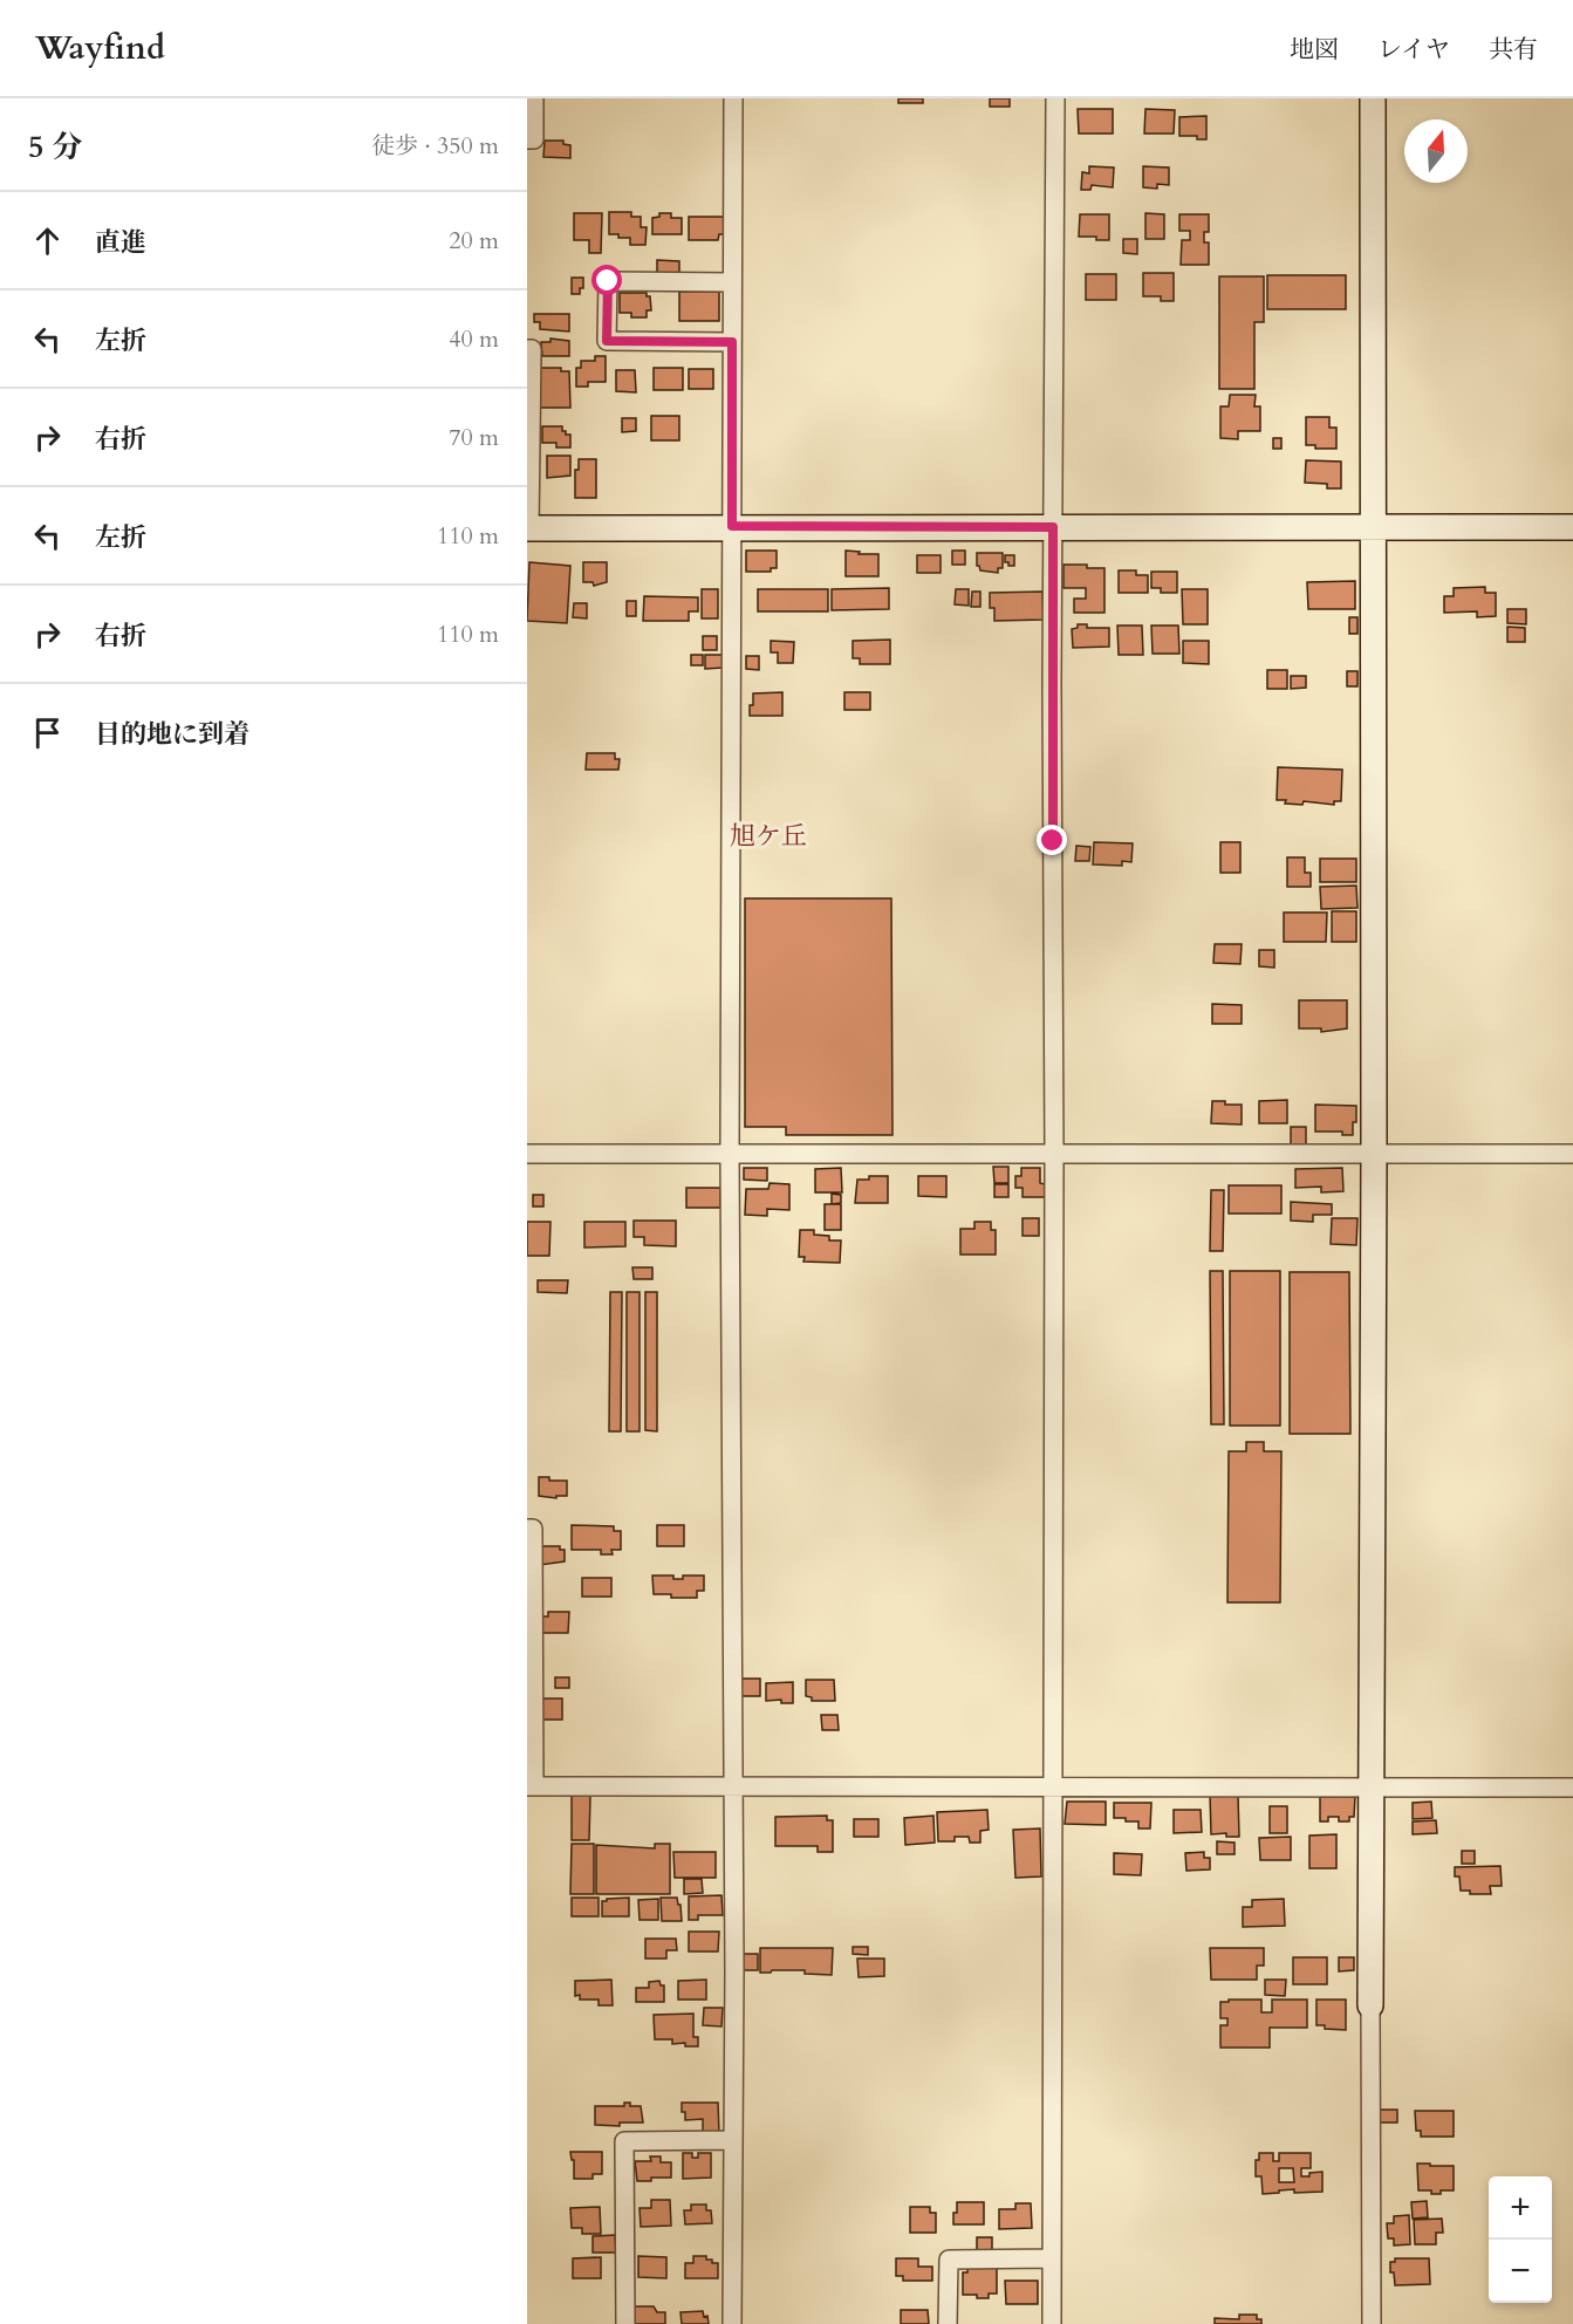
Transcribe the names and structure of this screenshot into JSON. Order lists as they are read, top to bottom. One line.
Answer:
{"districts":["旭ケ丘"],"north":"top","page":{"header":"Wayfind","nav":["地図","レイヤ","共有"],"heading":["5 分","徒歩 · 350 m"],"list":[["直進","20 m"],["左折","40 m"],["右折","70 m"],["左折","110 m"],["右折","110 m"],"目的地に到着"],"map_buttons":["+","−"]}}
